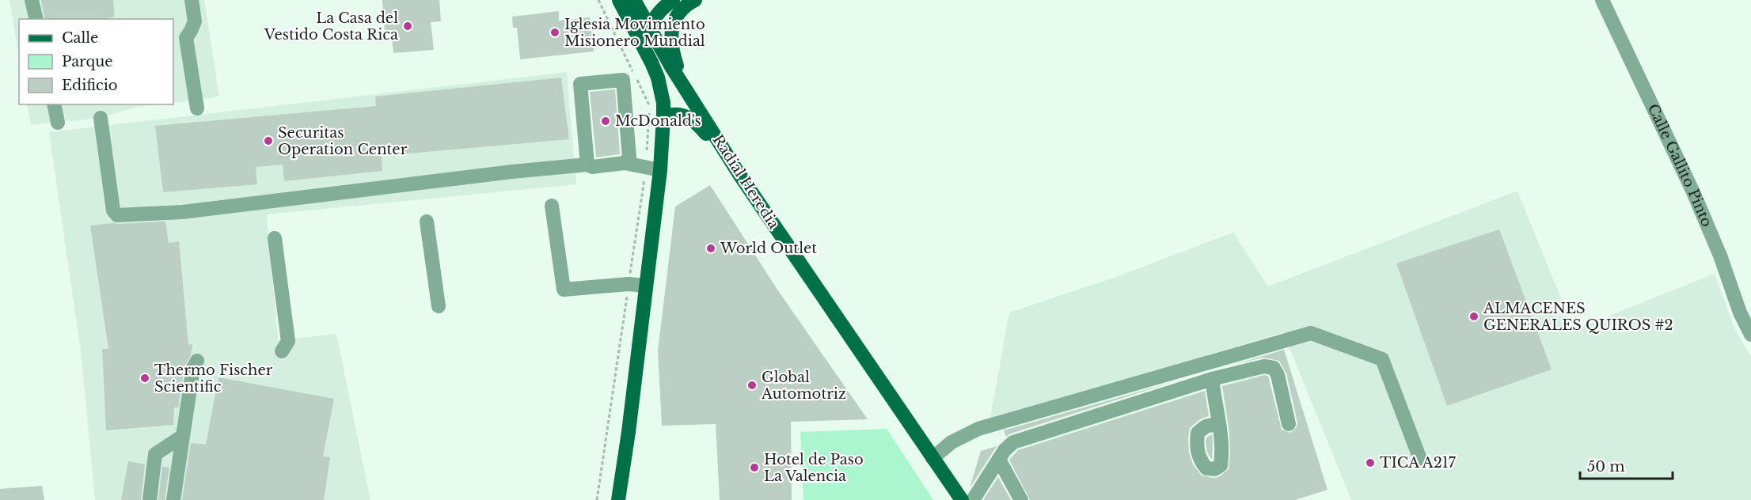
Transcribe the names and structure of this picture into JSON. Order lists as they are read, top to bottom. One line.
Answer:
{"streets":{"main road":["Radial Heredia"],"street":["Calle Gallito Pinto"]},"places":["La Casa del Vestido Costa Rica","Iglesia Movimiento Misionero Mundial","McDonald's","Securitas Operation Center","World Outlet","ALMACENES GENERALES QUIROS #2","Thermo Fischer Scientific","Global Automotriz","TICA A217","Hotel de Paso La Valencia"],"legend":["Calle","Parque","Edificio"],"scale_bar":"50 m"}
